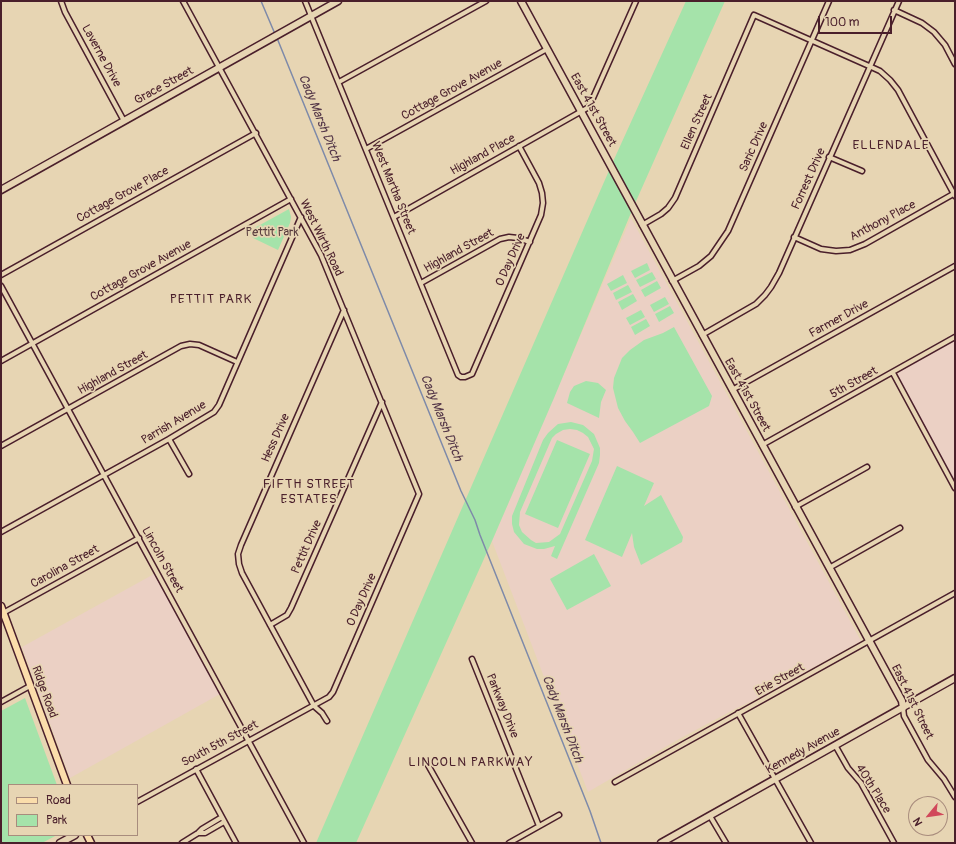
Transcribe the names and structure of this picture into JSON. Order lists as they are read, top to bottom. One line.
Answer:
{"streets":{"main road":["Ridge Road"],"street":["Laverne Drive","Grace Street","Cottage Grove Avenue","East 41st Street","Ellen Street","Saric Drive","Highland Place","Forrest Drive","West Martha Street","Cottage Grove Place","Anthony Place","West Wirth Road","Highland Street","O Day Drive","Farmer Drive","5th Street","Parrish Avenue","Hess Drive","Pettit Drive","Lincoln Street","Carolina Street","Erie Street","Parkway Drive","South 5th Street","Kennedy Avenue","40th Place"]},"crossings":[["Laverne Drive","Grace Street"],["Grace Street","West Martha Street"],["Grace Street","West Wirth Road"],["Cottage Grove Avenue","East 41st Street"],["Cottage Grove Avenue","West Martha Street"],["Cottage Grove Avenue","West Wirth Road"],["Cottage Grove Avenue","Lincoln Street"],["East 41st Street","Ellen Street"],["East 41st Street","Saric Drive"],["East 41st Street","Highland Place"],["East 41st Street","Forrest Drive"],["East 41st Street","Farmer Drive"],["East 41st Street","5th Street"],["East 41st Street","Erie Street"],["East 41st Street","Kennedy Avenue"],["Ellen Street","Saric Drive"],["Highland Place","West Martha Street"],["Highland Place","O Day Drive"],["Forrest Drive","Anthony Place"],["West Martha Street","Highland Street"],["West Martha Street","O Day Drive"],["Cottage Grove Place","West Wirth Road"],["West Wirth Road","O Day Drive"],["West Wirth Road","Parrish Avenue"],["West Wirth Road","Hess Drive"],["West Wirth Road","Pettit Drive"],["Highland Street","O Day Drive"],["Highland Street","Parrish Avenue"],["Highland Street","Lincoln Street"],["O Day Drive","Hess Drive"],["O Day Drive","South 5th Street"],["Parrish Avenue","Lincoln Street"],["Hess Drive","Pettit Drive"],["Hess Drive","South 5th Street"],["Lincoln Street","Carolina Street"],["Lincoln Street","South 5th Street"],["Carolina Street","Ridge Road"],["Kennedy Avenue","40th Place"]],"districts":["ELLENDALE","PETTIT PARK","FIFTH STREET ESTATES","LINCOLN PARKWAY"],"water":["Cady Marsh Ditch"],"parks":["Pettit Park"],"legend":["Road","Park"],"scale_bar":"100 m","north":"bottom left"}
